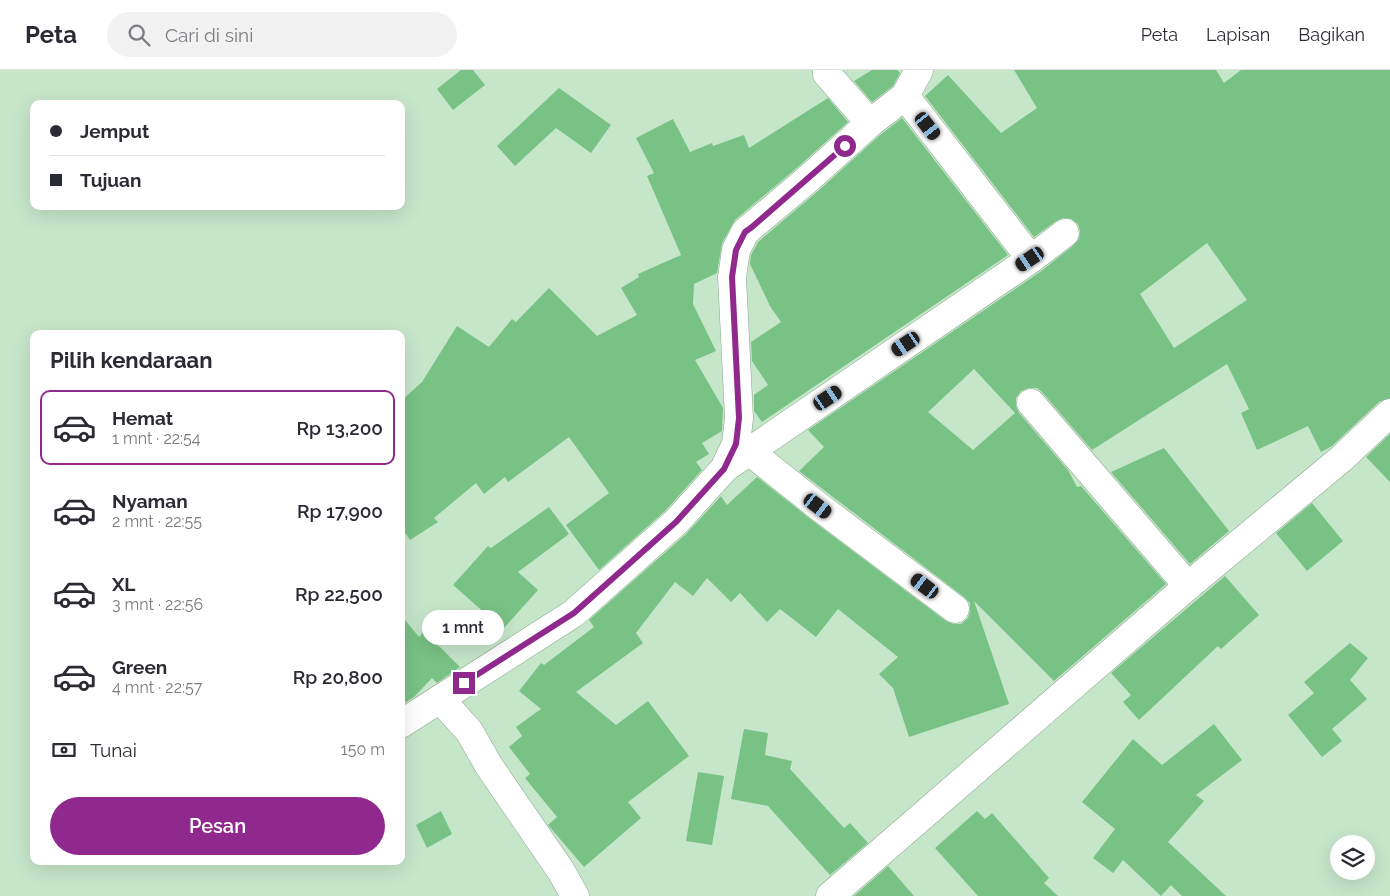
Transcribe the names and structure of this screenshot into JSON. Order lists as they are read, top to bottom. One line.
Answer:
{"page":{"header":"Peta","search":"Cari di sini","nav":["Peta","Lapisan","Bagikan"],"banner":["Jemput","Tujuan"],"heading":"Pilih kendaraan","list":[{"name":"Hemat","note":"1 mnt · 22:54","value":"Rp 13,200"},{"name":"Nyaman","note":"2 mnt · 22:55","value":"Rp 17,900"},{"name":"XL","note":"3 mnt · 22:56","value":"Rp 22,500"},{"name":"Green","note":"4 mnt · 22:57","value":"Rp 20,800"}],"bubble":"1 mnt","pay":["Tunai","150 m"],"buttons":"Pesan"}}
